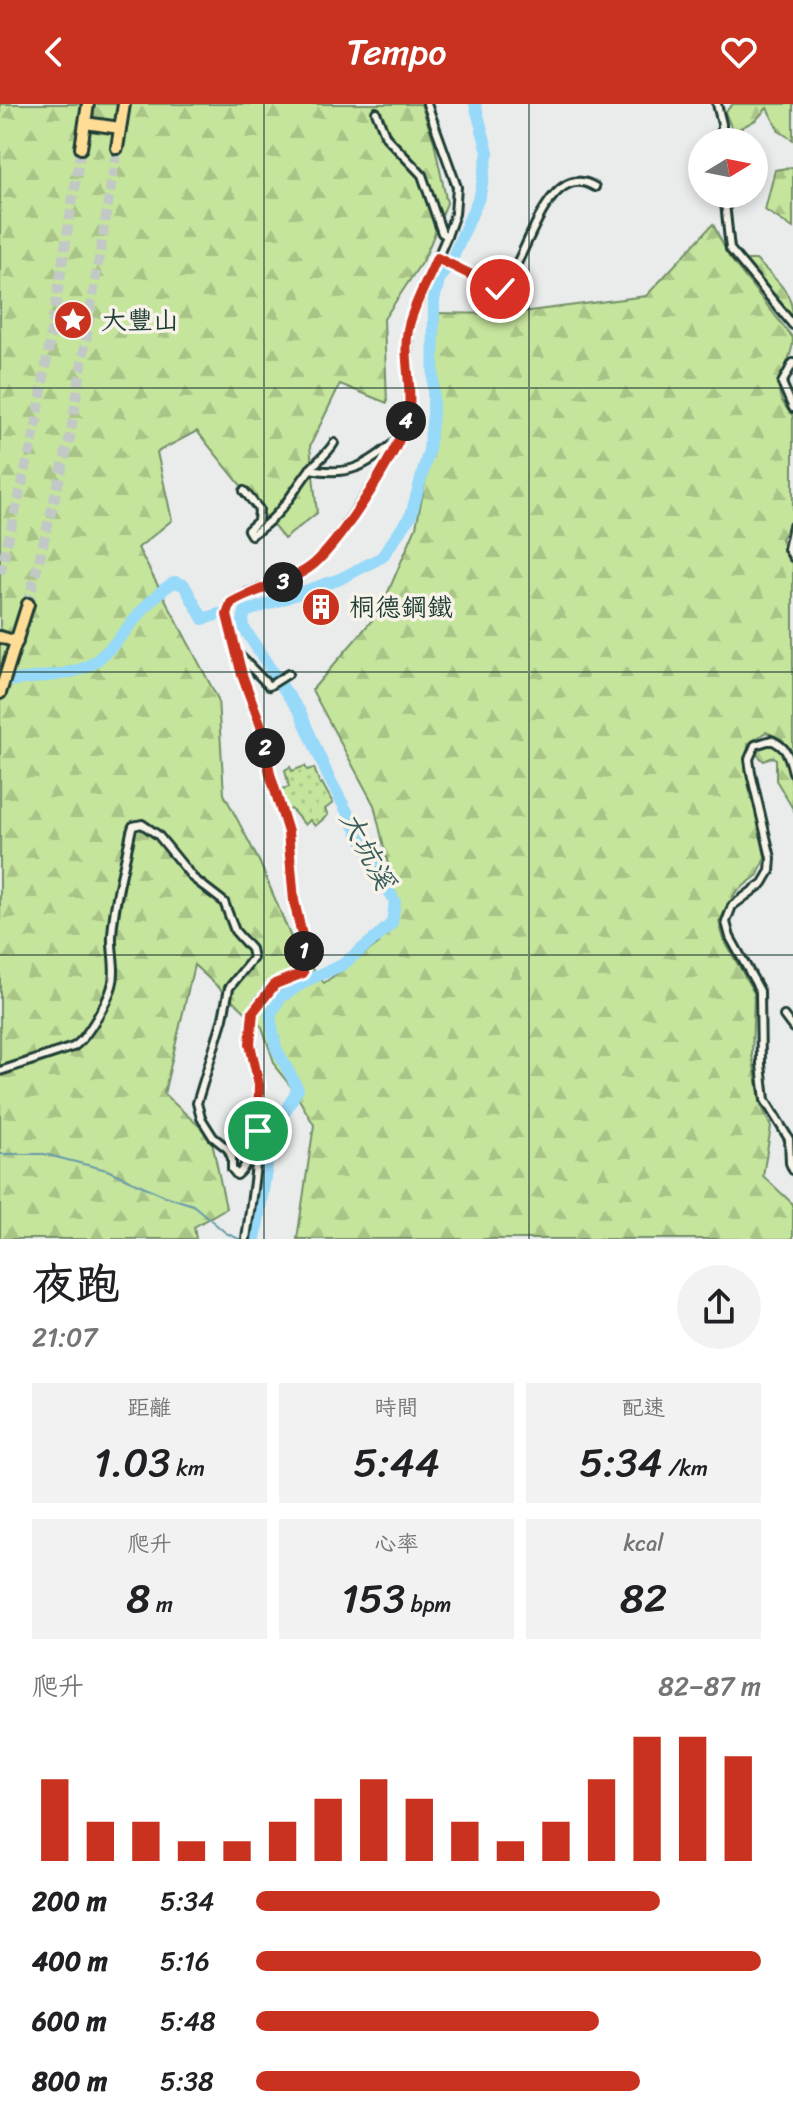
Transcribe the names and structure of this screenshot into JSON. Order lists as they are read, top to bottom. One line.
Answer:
{"water":["大坑溪"],"places":{"place":["大豐山"],"building":["桐德鋼鐵"]},"north":"right","page":{"header":"Tempo","pins":["4","3","2","1"],"heading":["夜跑","21:07"],"stats":[["距離","1.03 km"],["時間","5:44"],["配速","5:34 /km"],["爬升","8 m"],["心率","153 bpm"],["kcal","82"]],"chart":["爬升","82–87 m"],"list":[{"name":"200 m","note":"5:34"},{"name":"400 m","note":"5:16"},{"name":"600 m","note":"5:48"},{"name":"800 m","note":"5:38"}]}}
